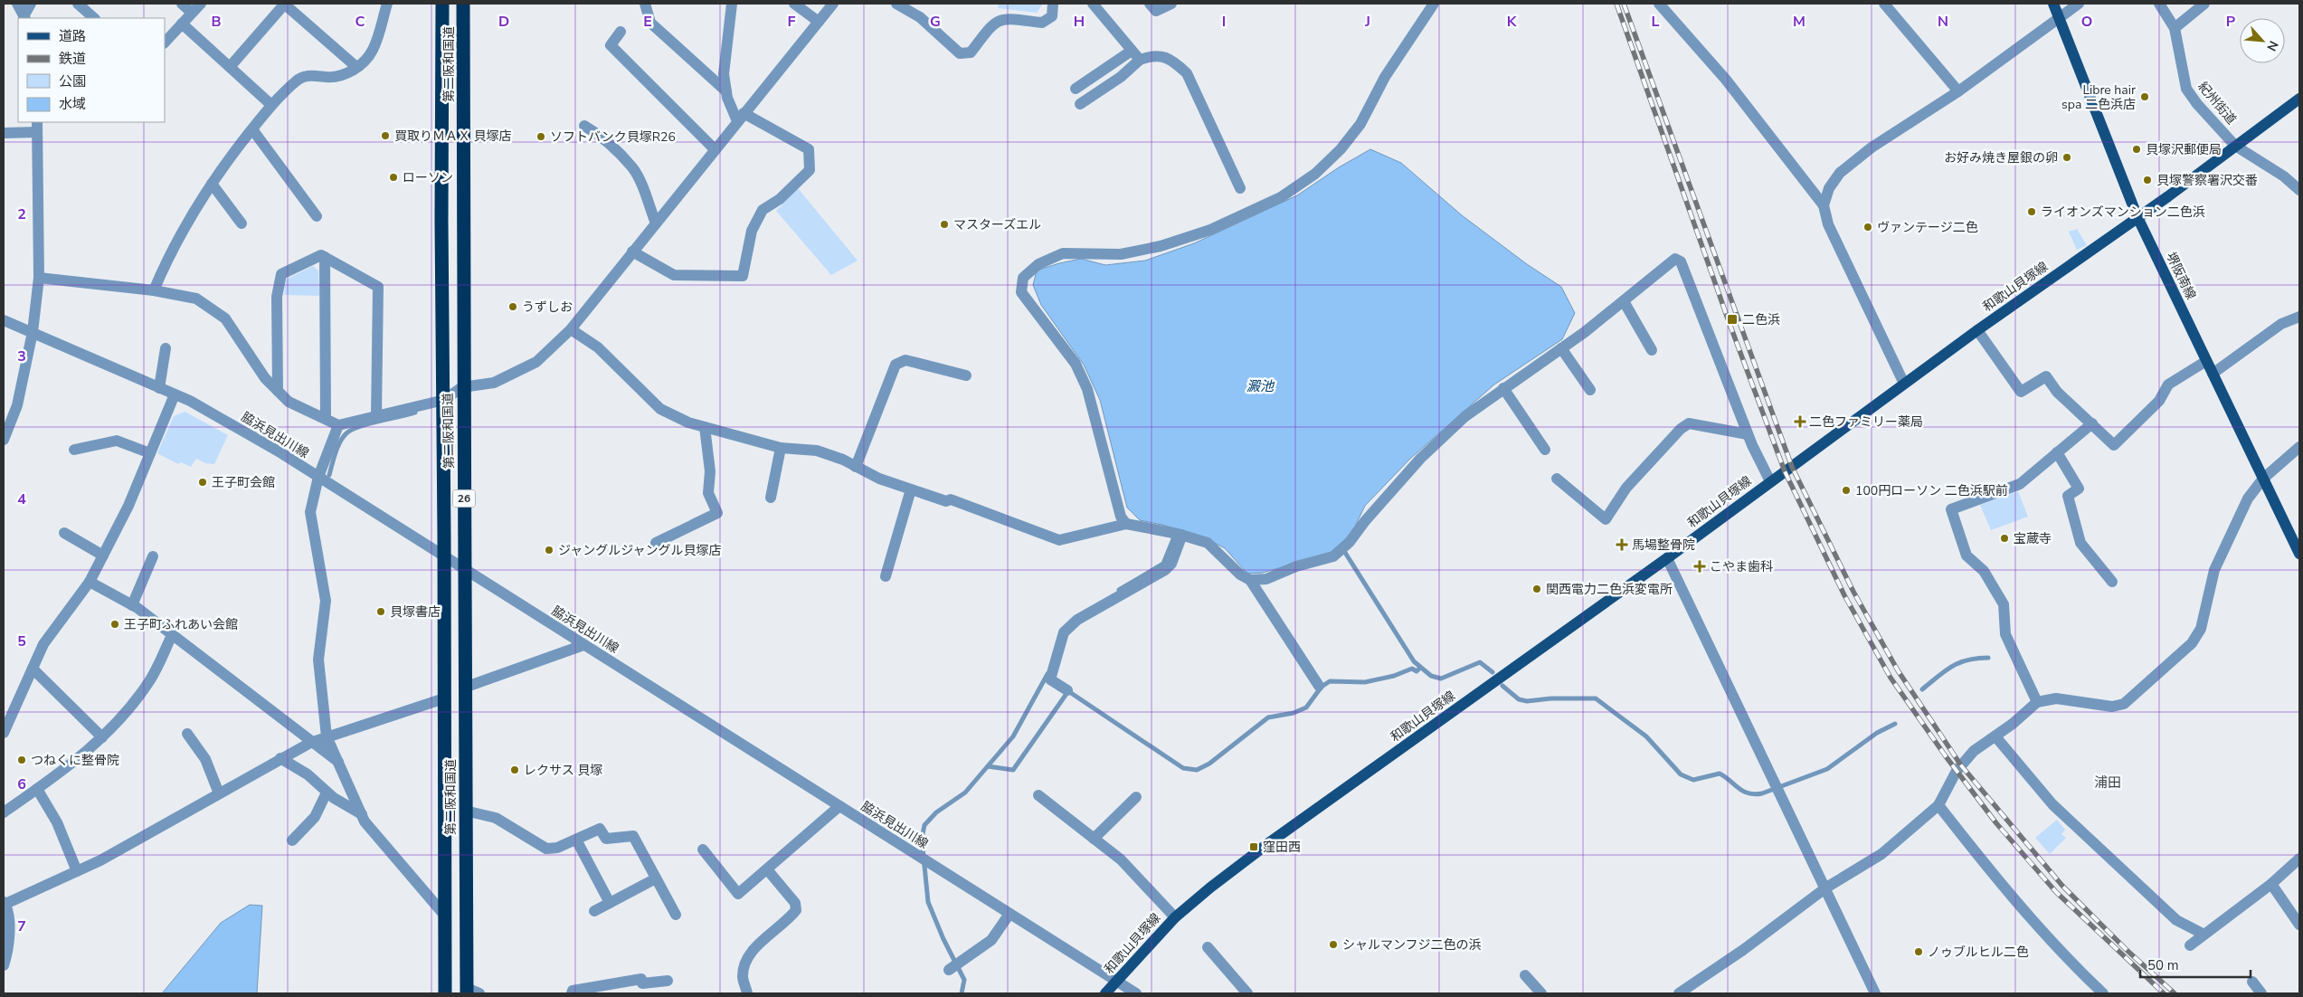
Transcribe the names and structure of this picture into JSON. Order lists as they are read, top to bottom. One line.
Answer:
{"streets":{"highway":["第二阪和国道","26"],"main road":["堺阪南線","和歌山貝塚線"],"street":["紀州街道","脇浜見出川線"]},"crossings":[["第二阪和国道","脇浜見出川線"],["紀州街道","和歌山貝塚線"],["堺阪南線","和歌山貝塚線"],["和歌山貝塚線","脇浜見出川線"]],"districts":["浦田"],"water":["澱池"],"places":{"other":["Libre hair spa 二色浜店","買取りＭＡＸ 貝塚店","ソフトバンク貝塚R26","貝塚沢郵便局","お好み焼き屋銀の卵","ローソン","貝塚警察署沢交番","ライオンズマンション二色浜","マスターズエル","ヴァンテージ二色","うずしお","王子町会館","100円ローソン 二色浜駅前","宝蔵寺","ジャングルジャングル貝塚店","関西電力二色浜変電所","貝塚書店","王子町ふれあい会館","つねくに整骨院","レクサス 貝塚","シャルマンフジ二色の浜","ノゥブルヒル二色"],"transit":["二色浜","窪田西"],"health":["二色ファミリー薬局","馬場整骨院","こやま歯科"]},"legend":["道路","鉄道","公園","水域"],"scale_bar":"50 m","north":"bottom right","grid":{"columns":["B","C","D","E","F","G","H","I","J","K","L","M","N","O","P"],"rows":["2","3","4","5","6","7"]}}
